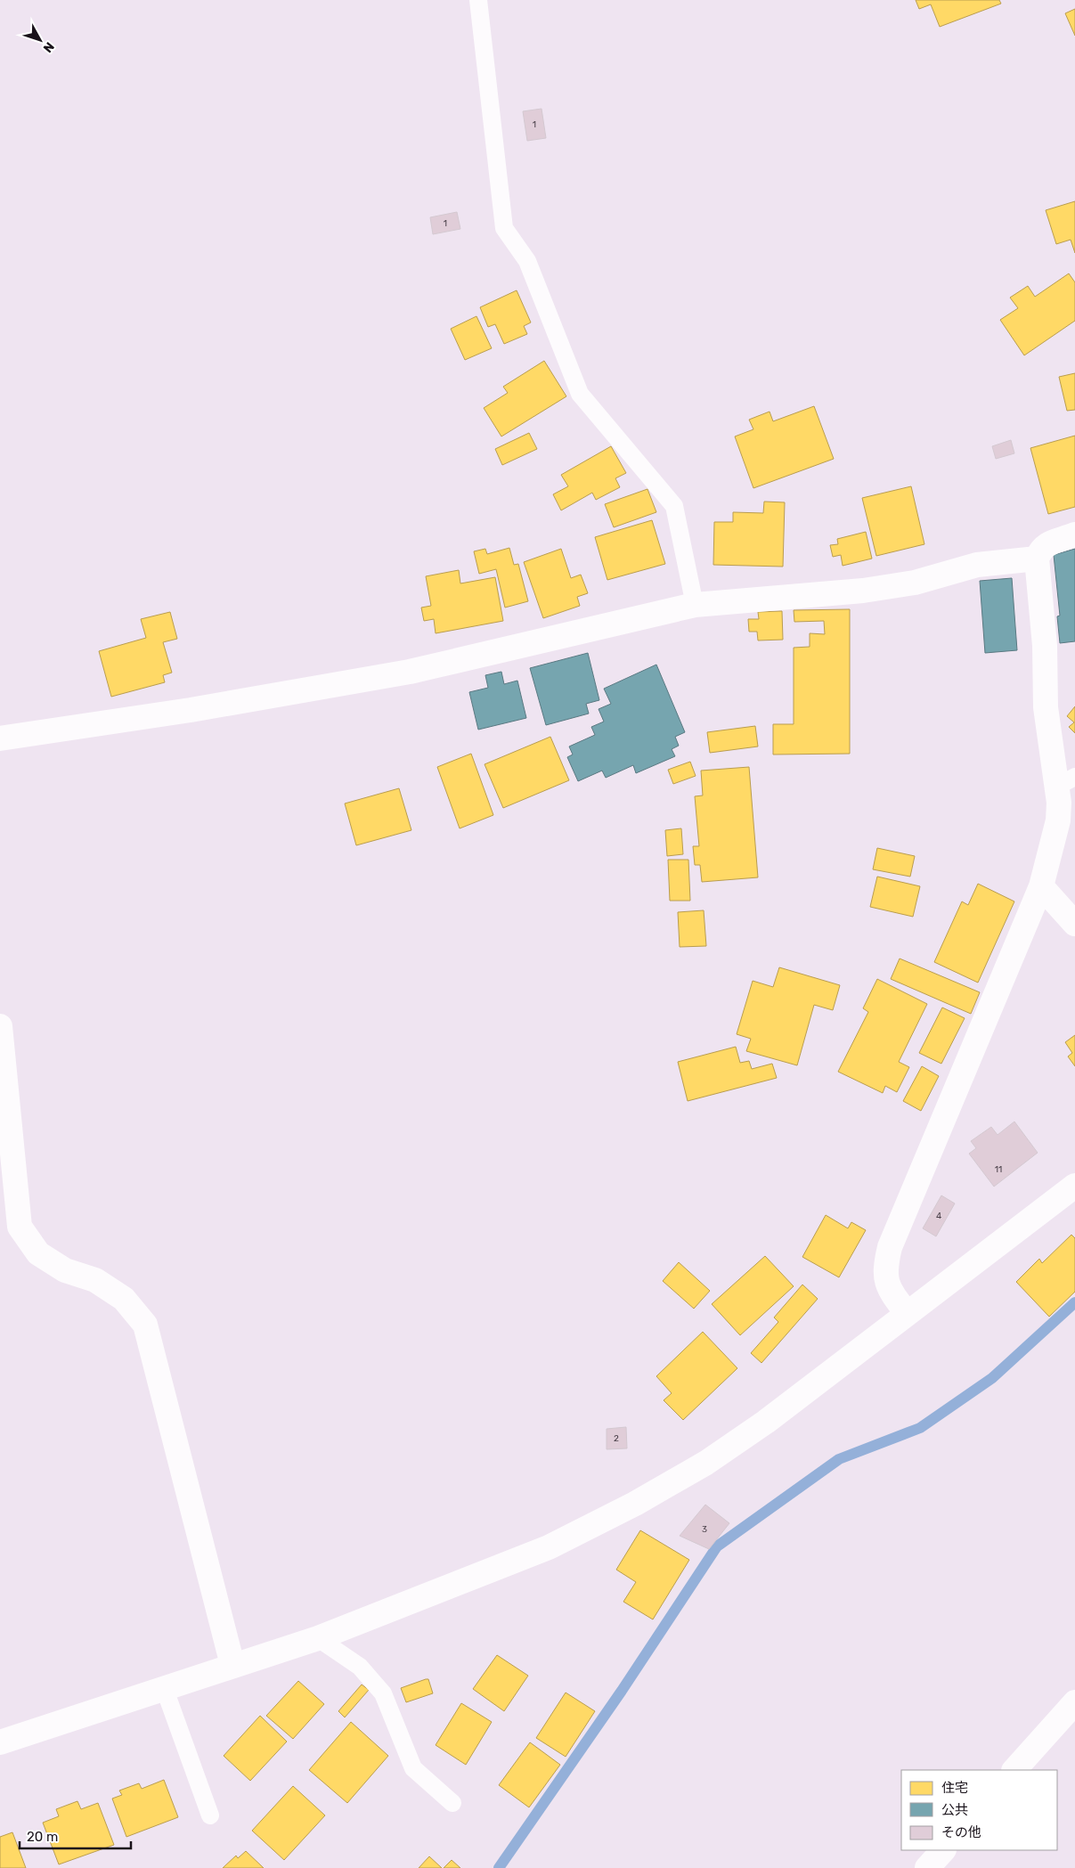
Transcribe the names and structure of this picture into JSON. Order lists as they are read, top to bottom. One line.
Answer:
{"house_numbers":["1","1","11","4","2","3"],"legend":["住宅","公共","その他"],"scale_bar":"20 m","north":"bottom right"}
